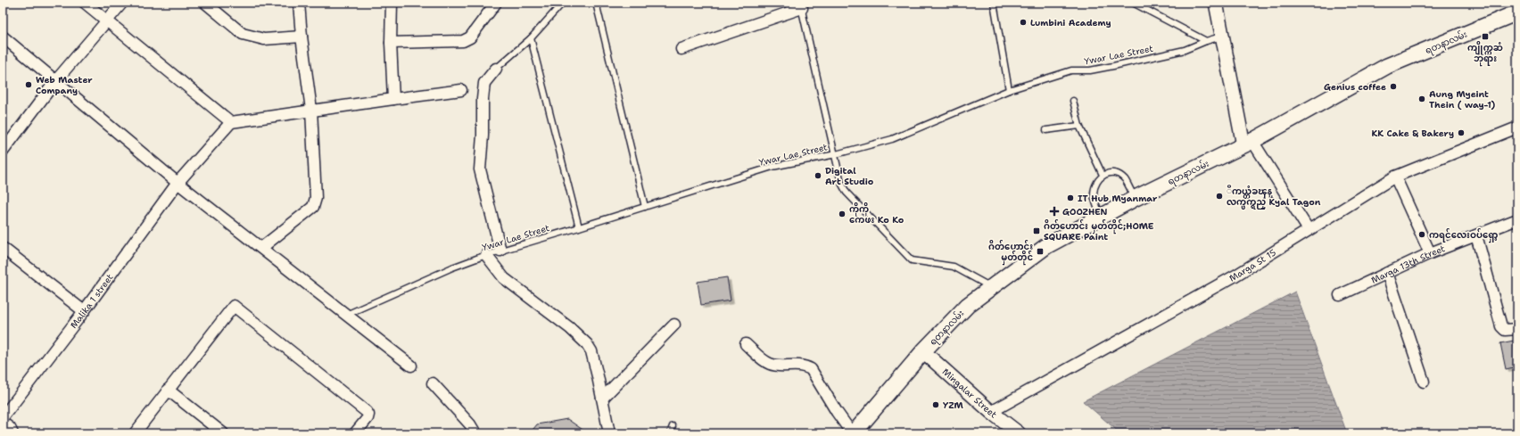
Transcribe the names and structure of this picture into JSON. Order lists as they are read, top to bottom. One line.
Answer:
{"streets":{"main road":["ရတနာလမ်း"],"street":["Marga 13th Street","Marga St 15","Malika 1 street","Mingalar Street"],"lane":["Ywar Lae Street"]},"crossings":[["ရတနာလမ်း","Mingalar Street"],["Marga St 15","Mingalar Street"]],"places":{"other":["Lumbini Academy","Web Master Company","Genius coffee","Aung Myeint Thein ( way-1)","KK Cake & Bakery","Digital Art Studio","ဳကယ္တံခၾန္ လက္ဖက္ရည္ Kyal Tagon","IT Hub Myanmar","ကိုကို ကေဖး Ko Ko","ကရင်လေးဝပ်ရှော့","YZM"],"transit":["ကျိုက္ကဆံ ဘုရား","ဂိတ်ဟောင်း မှတ်တိုင်;HOME SQUARE Paint","ဂိတ်ဟောင်း မှတ်တိုင်"],"health":["GOOZHEN"]}}
